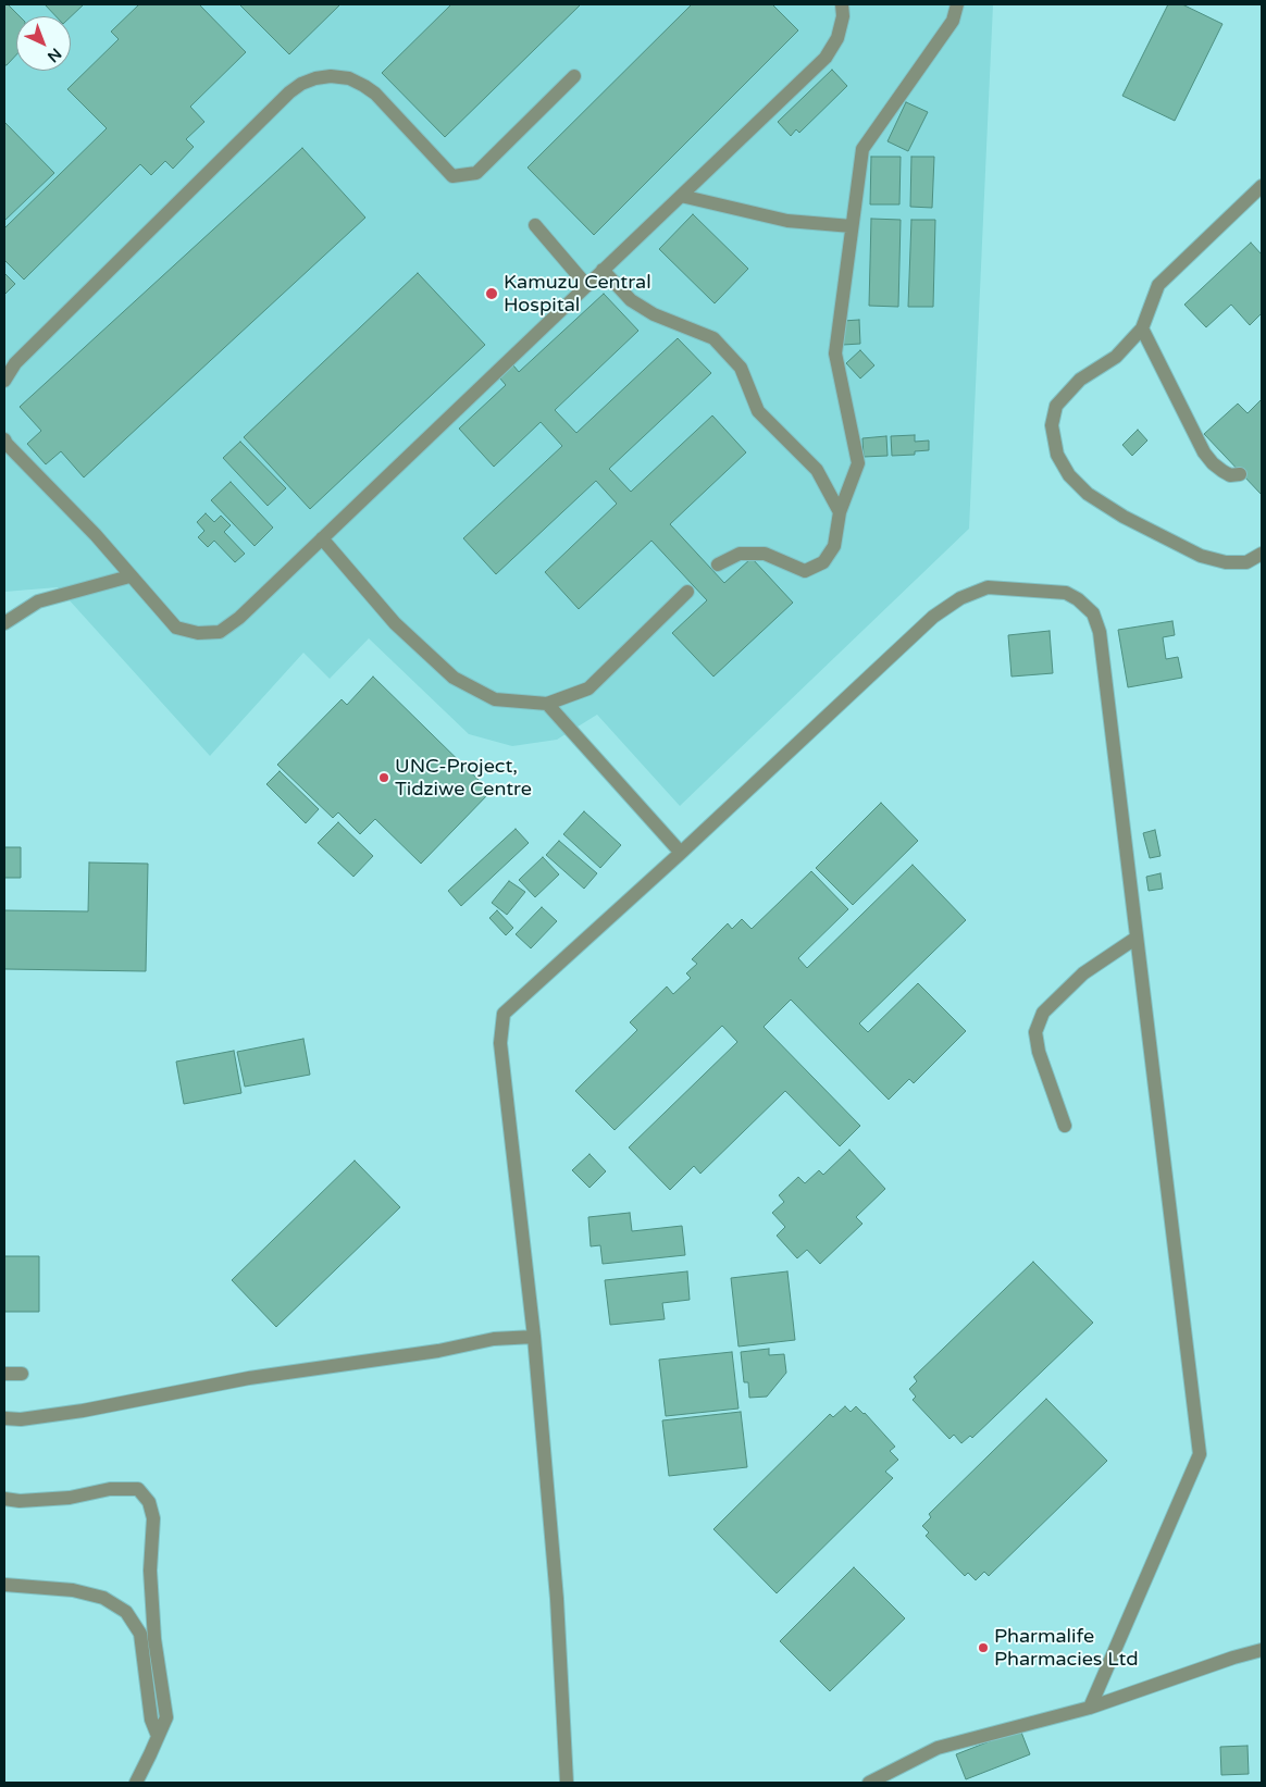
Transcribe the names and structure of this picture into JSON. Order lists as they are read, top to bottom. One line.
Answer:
{"places":["Kamuzu Central Hospital","UNC-Project, Tidziwe Centre","Pharmalife Pharmacies Ltd"],"north":"bottom right"}
